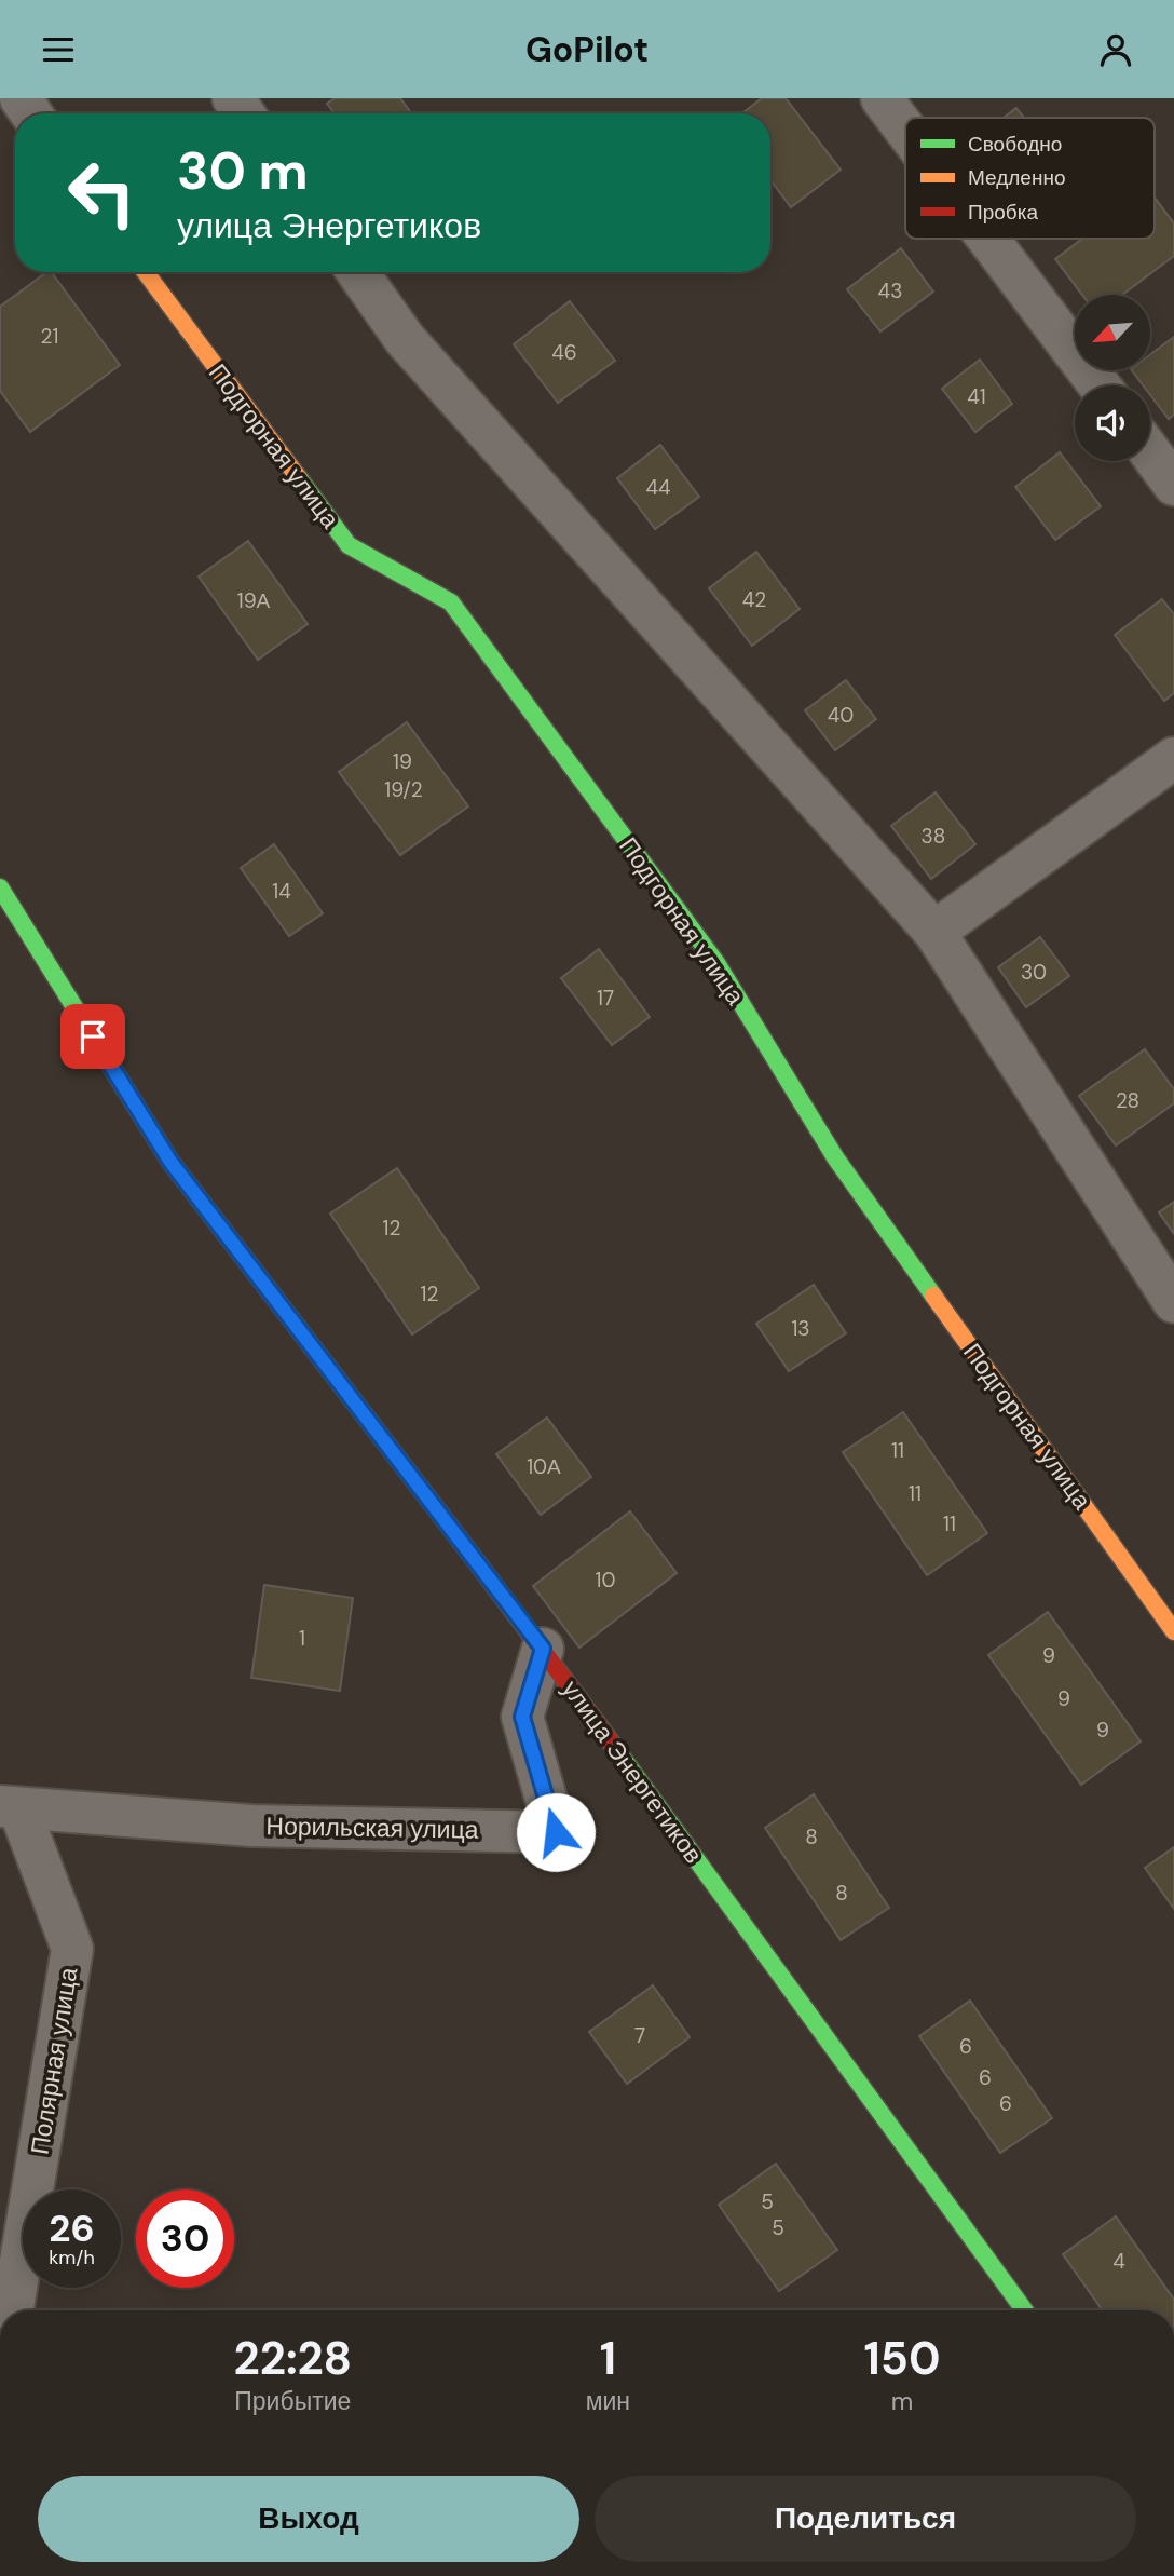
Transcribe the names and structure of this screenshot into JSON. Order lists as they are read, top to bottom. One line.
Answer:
{"streets":{"street":["Подгорная улица","улица Энергетиков","Норильская улица","Полярная улица"]},"crossings":[["улица Энергетиков","Норильская улица"],["Норильская улица","Полярная улица"]],"house_numbers":["43","21","46","41","44","42","19А","40","19","19/2","38","14","30","17","28","12","12","13","11","10А","11","11","10","1","9","9","9","8","8","7","6","6","6","5","5","4"],"legend":["Свободно","Медленно","Пробка"],"north":"bottom left","page":{"header":"GoPilot","turn":["30 m","улица Энергетиков"],"speed":"26 km/h","limit":"30","eta":["22:28","Прибытие","1","мин","150","m"],"buttons":["Выход","Поделиться"]}}
